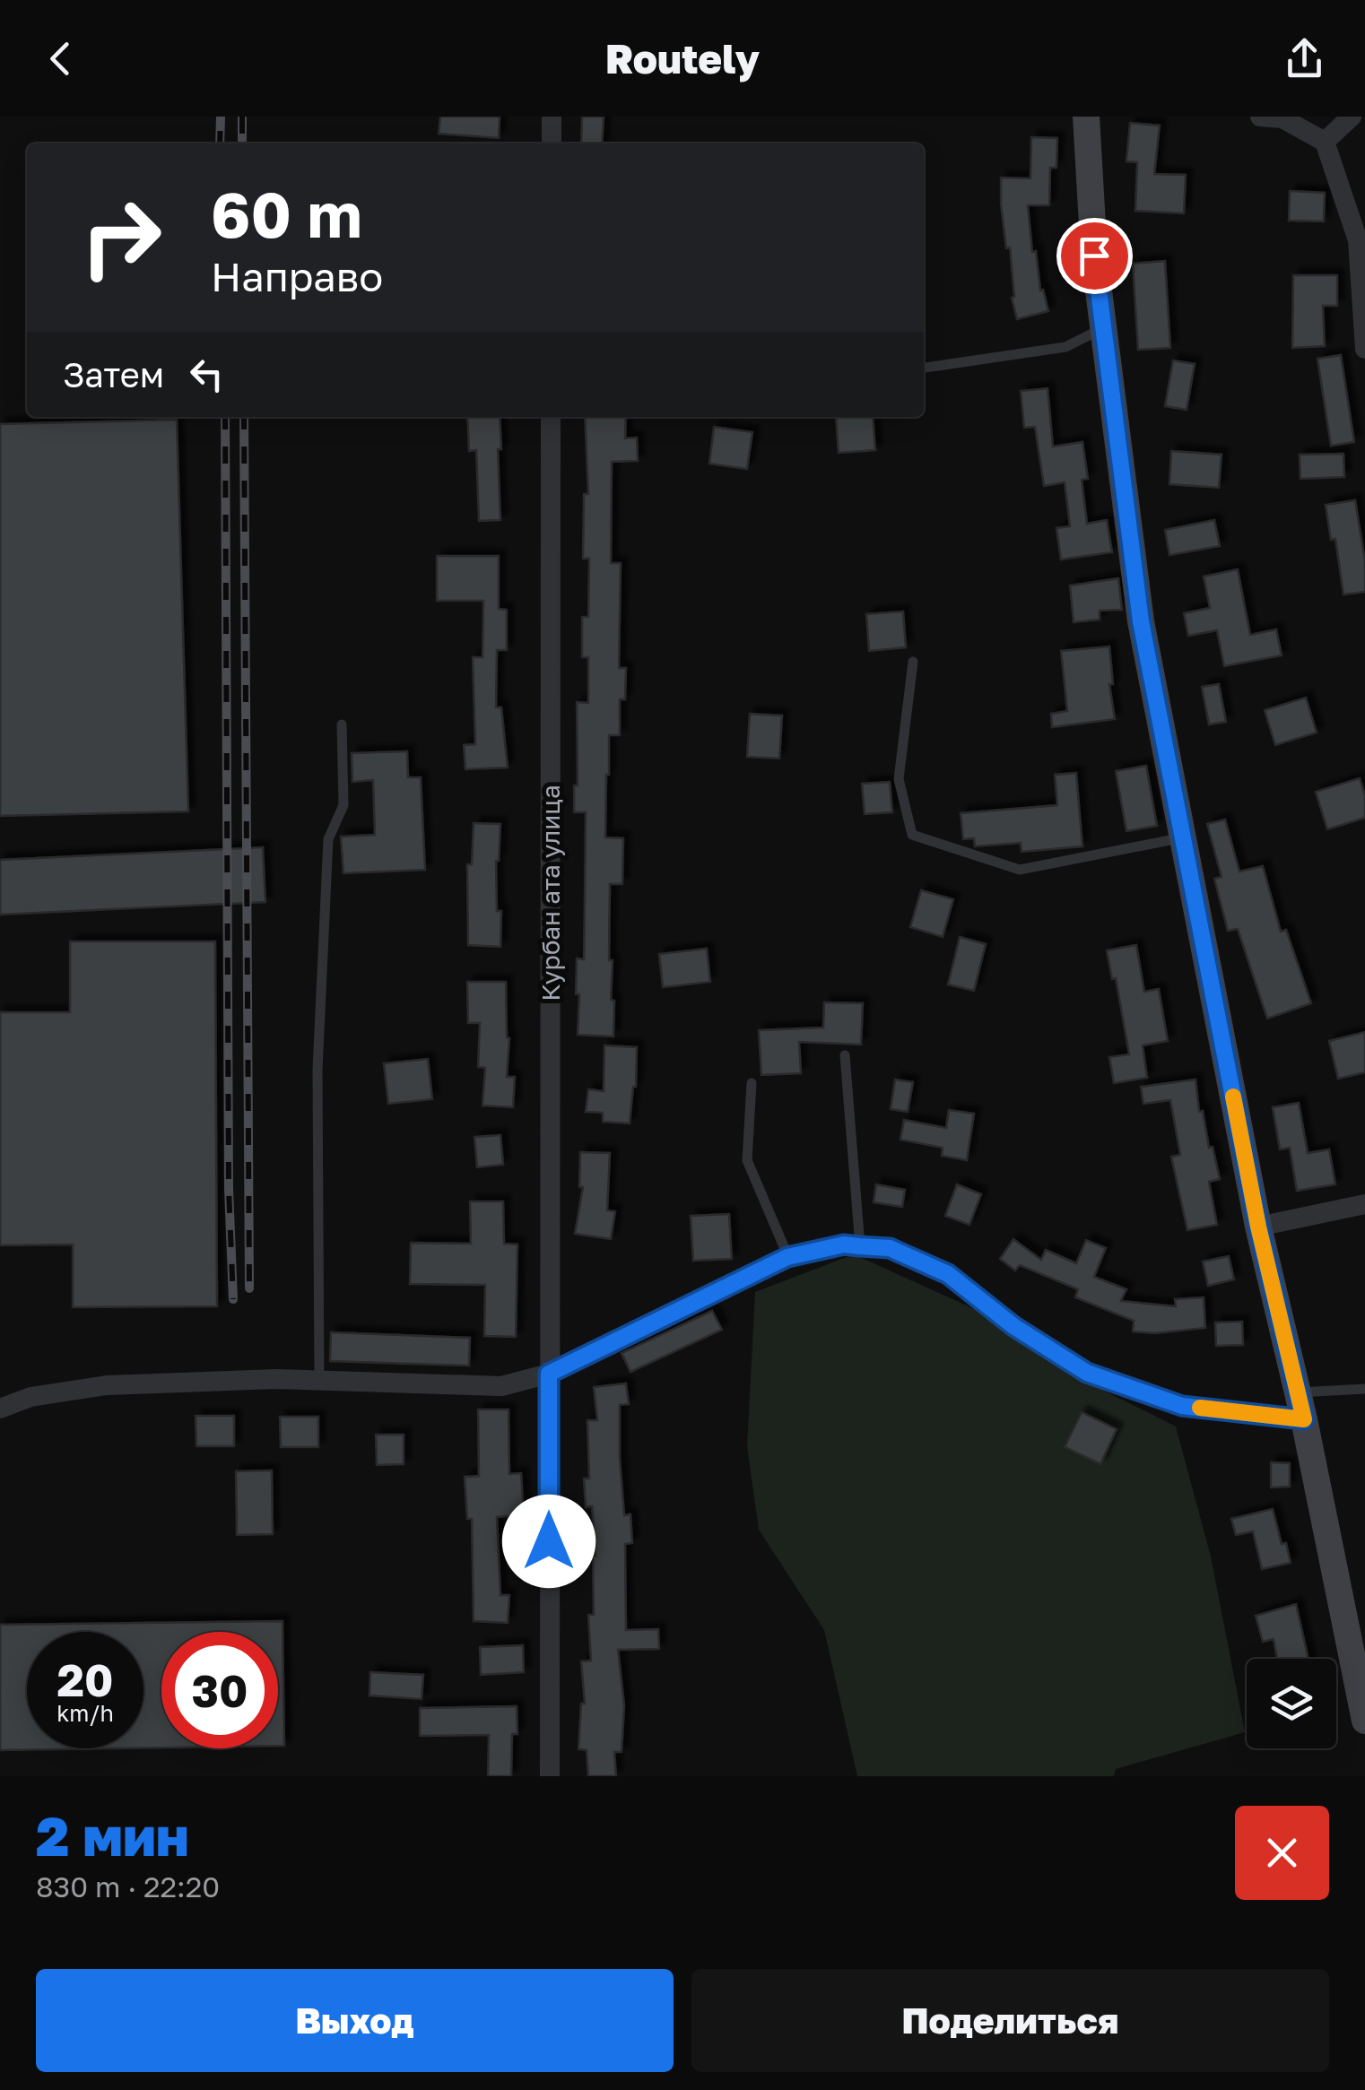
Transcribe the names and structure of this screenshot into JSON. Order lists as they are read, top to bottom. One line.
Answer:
{"streets":{"street":["Курбан ата улица"]},"page":{"header":"Routely","turn":["60 m","Направо"],"then":"Затем","speed":"20 km/h","limit":"30","heading":["2 мин","830 m · 22:20"],"buttons":["Выход","Поделиться"]}}
